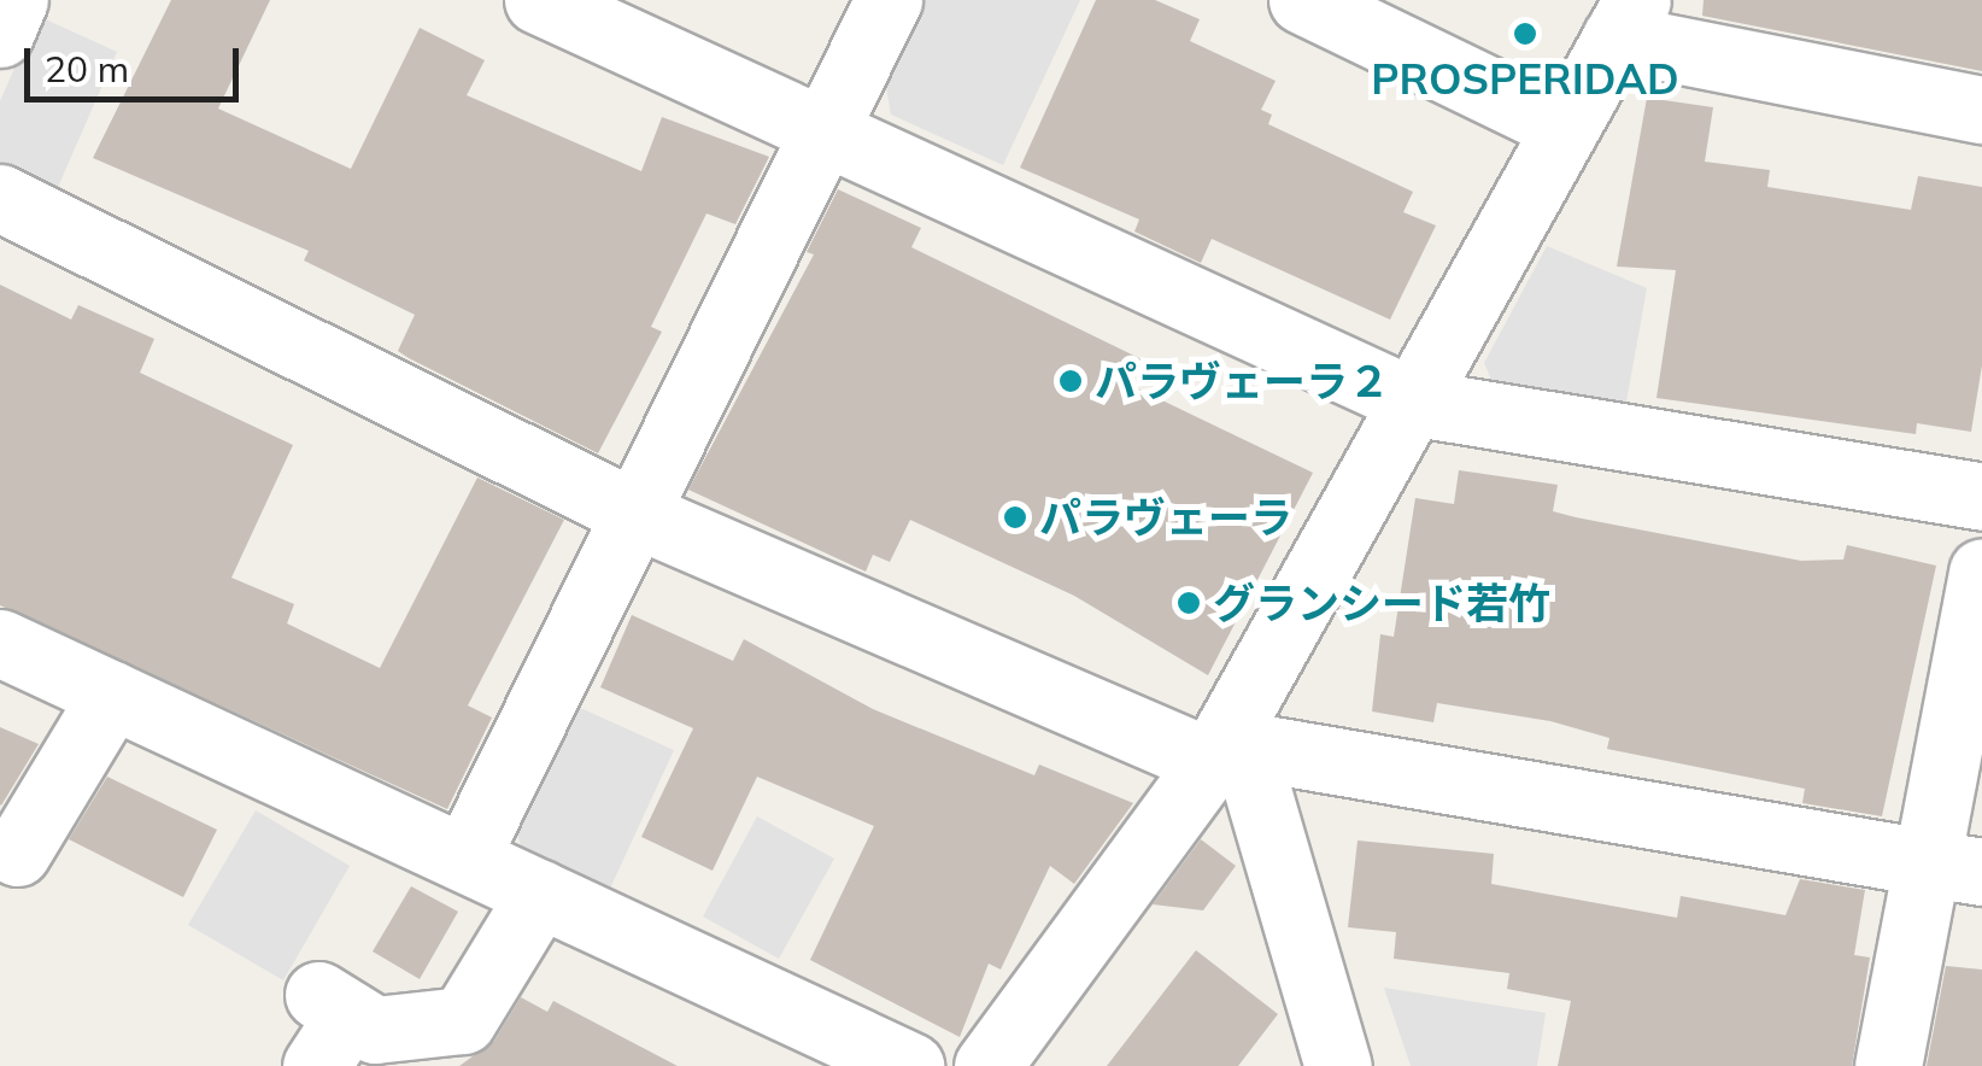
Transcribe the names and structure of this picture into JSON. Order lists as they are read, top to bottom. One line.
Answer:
{"places":["PROSPERIDAD","パラヴェーラ２","パラヴェーラ","グランシード若竹"],"scale_bar":"20 m"}
